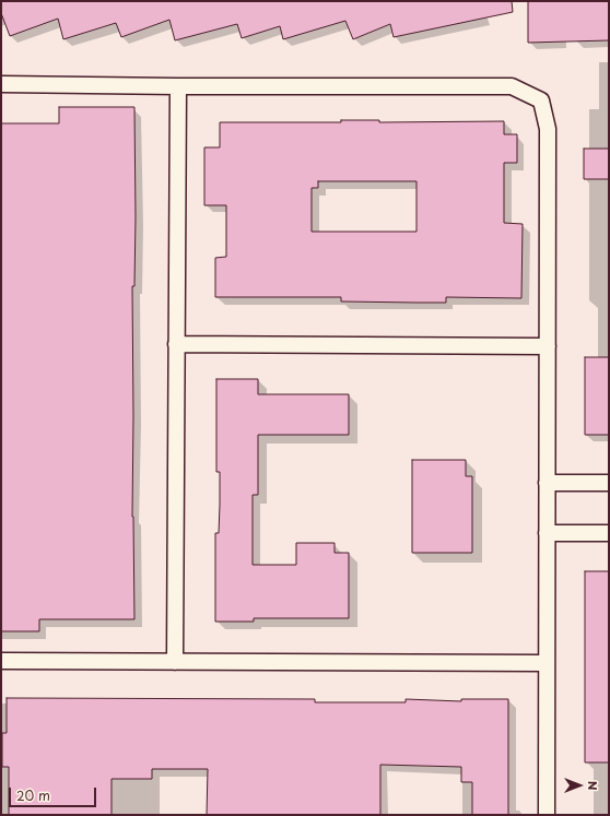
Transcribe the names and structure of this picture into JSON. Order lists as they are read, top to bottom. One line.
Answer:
{"scale_bar":"20 m","north":"right"}
